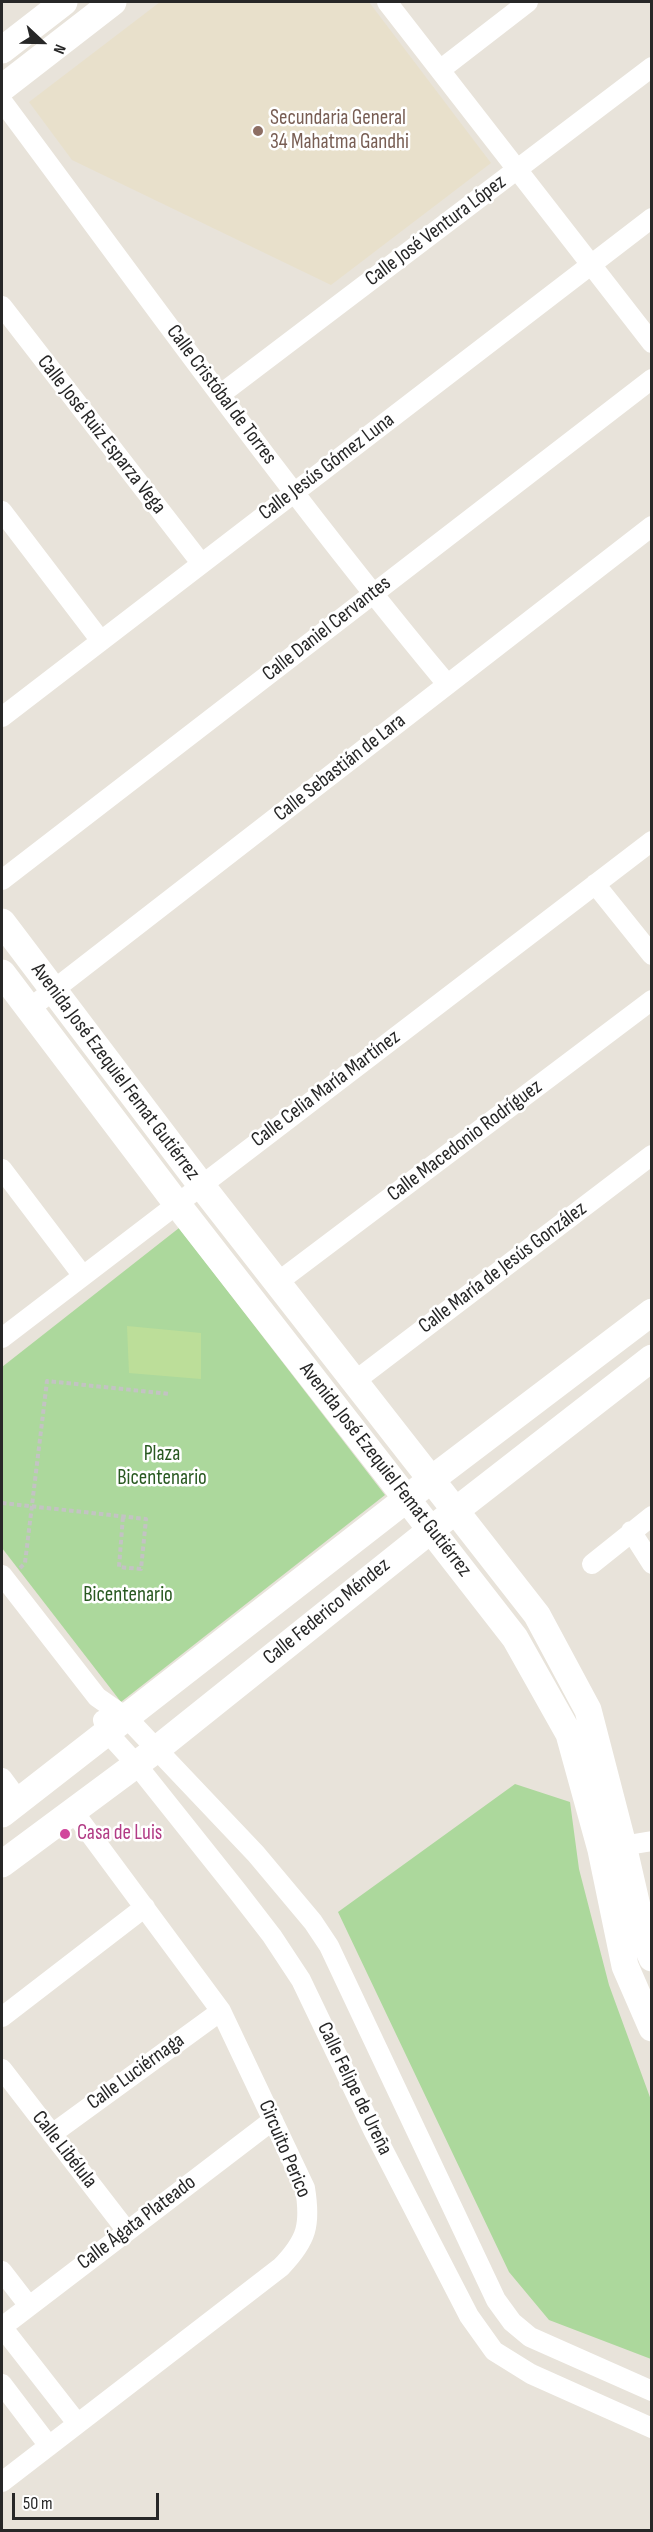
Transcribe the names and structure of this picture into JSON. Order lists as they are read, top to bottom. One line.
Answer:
{"streets":{"street":["Calle José Ventura López","Calle Cristóbal de Torres","Calle José Ruiz Esparza Vega","Calle Jesús Gómez Luna","Calle Daniel Cervantes","Calle Sebastián de Lara","Avenida José Ezequiel Femat Gutiérrez","Calle Celia María Martínez","Calle Macedonio Rodríguez","Calle María de Jesús González","Calle Federico Méndez","Calle Luciérnaga","Calle Felipe de Ureña","Circuito Perico","Calle Libélula","Calle Ágata Plateado"]},"crossings":[["Calle José Ventura López","Calle Cristóbal de Torres"],["Calle Cristóbal de Torres","Calle Jesús Gómez Luna"],["Calle Cristóbal de Torres","Calle Daniel Cervantes"],["Calle Cristóbal de Torres","Calle Sebastián de Lara"],["Calle José Ruiz Esparza Vega","Calle Jesús Gómez Luna"],["Calle Sebastián de Lara","Avenida José Ezequiel Femat Gutiérrez"],["Avenida José Ezequiel Femat Gutiérrez","Calle Celia María Martínez"],["Avenida José Ezequiel Femat Gutiérrez","Calle Macedonio Rodríguez"],["Avenida José Ezequiel Femat Gutiérrez","Calle María de Jesús González"],["Avenida José Ezequiel Femat Gutiérrez","Calle Federico Méndez"],["Calle Federico Méndez","Calle Felipe de Ureña"],["Calle Federico Méndez","Circuito Perico"],["Calle Luciérnaga","Circuito Perico"],["Calle Luciérnaga","Calle Libélula"],["Circuito Perico","Calle Ágata Plateado"],["Calle Libélula","Calle Ágata Plateado"]],"parks":["Plaza Bicentenario","Bicentenario"],"places":["Secundaria General 34 Mahatma Gandhi","Casa de Luis"],"scale_bar":"50 m","north":"right"}
